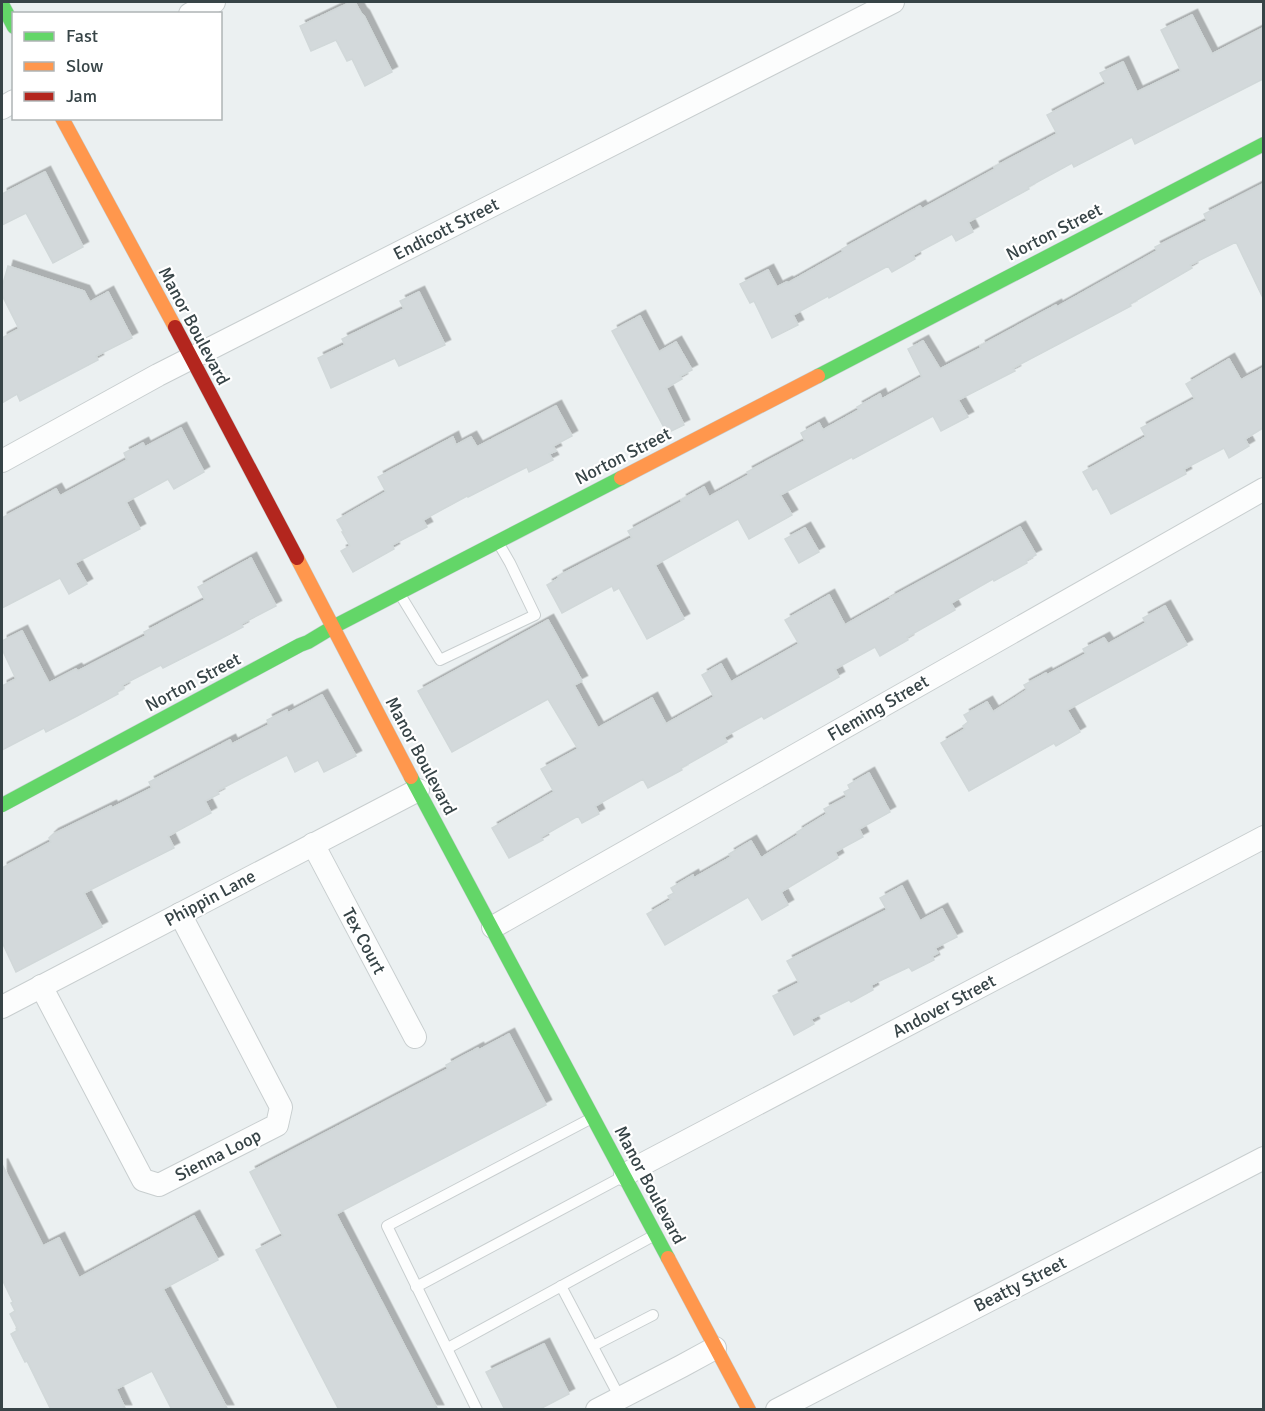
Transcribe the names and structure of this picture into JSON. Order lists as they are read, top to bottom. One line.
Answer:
{"streets":{"street":["Endicott Street","Norton Street","Manor Boulevard","Fleming Street","Phippin Lane","Tex Court","Andover Street","Sienna Loop","Beatty Street"]},"crossings":[["Endicott Street","Manor Boulevard"],["Norton Street","Manor Boulevard"],["Manor Boulevard","Fleming Street"],["Manor Boulevard","Phippin Lane"],["Manor Boulevard","Andover Street"],["Phippin Lane","Tex Court"],["Phippin Lane","Sienna Loop"]],"legend":["Fast","Slow","Jam"]}
